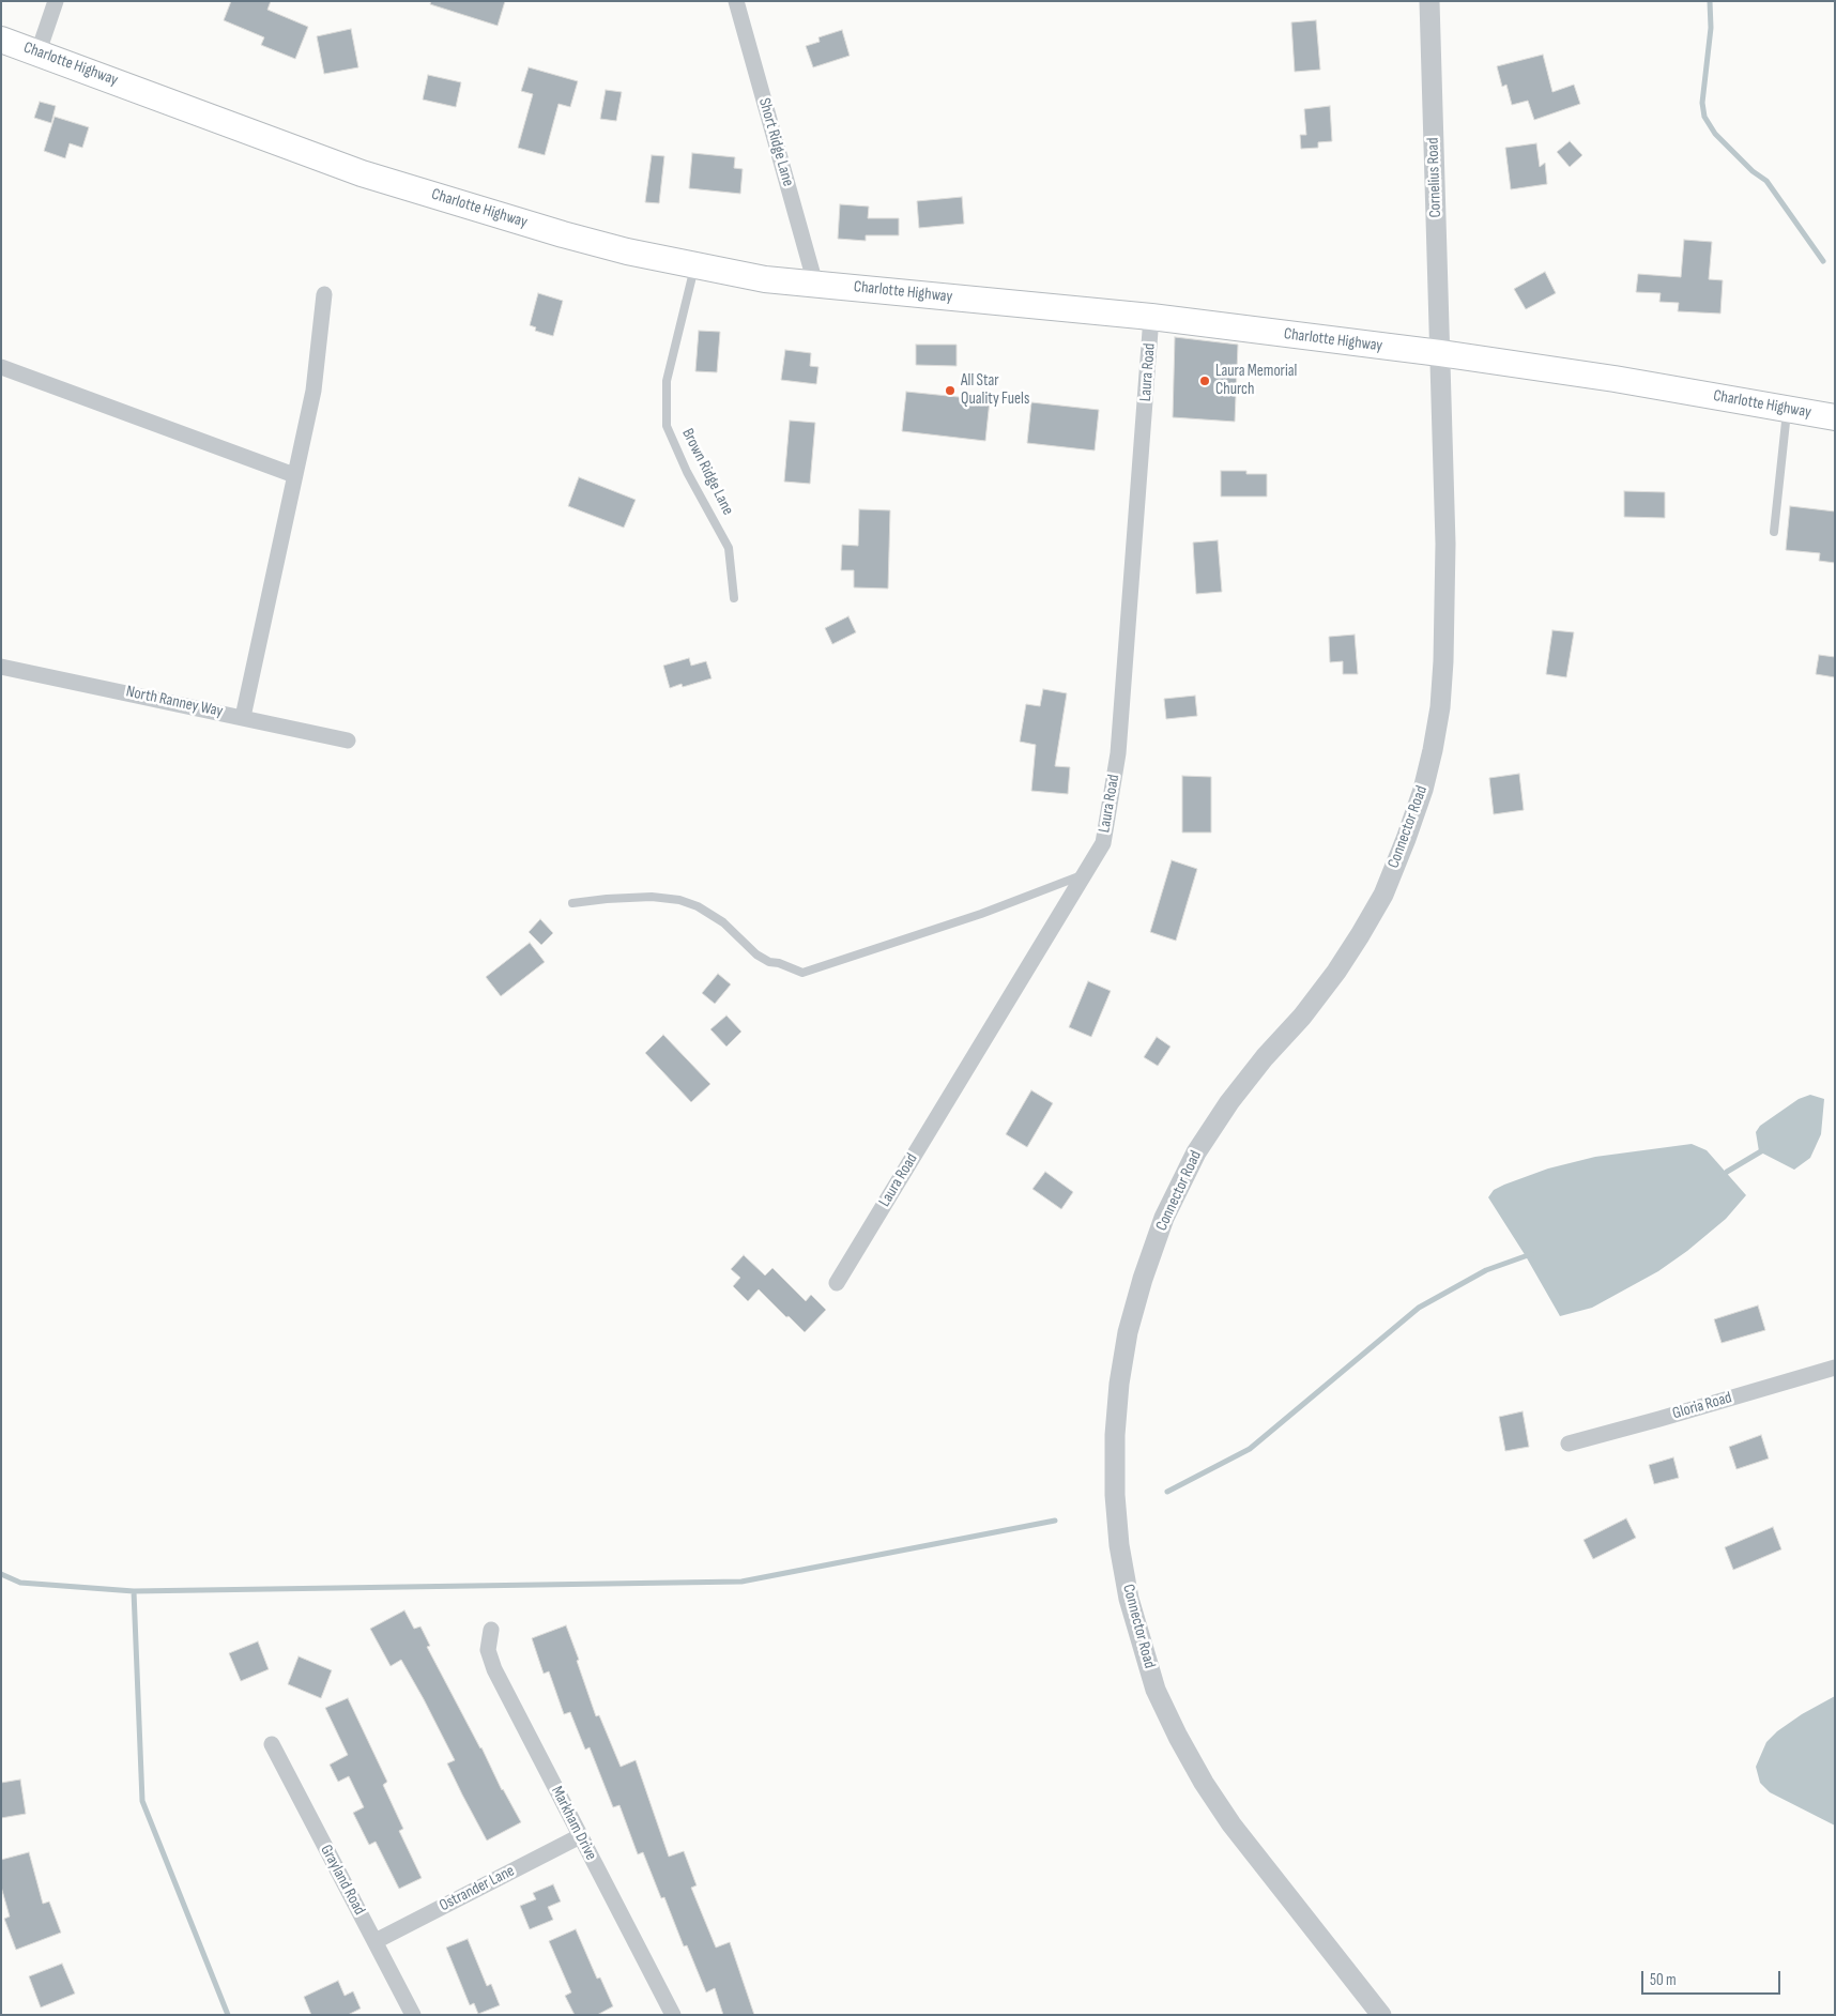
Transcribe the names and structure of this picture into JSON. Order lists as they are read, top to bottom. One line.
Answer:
{"streets":{"main road":["Charlotte Highway"],"street":["Short Ridge Lane","Cornelius Road","Laura Road","North Ranney Way","Connector Road","Gloria Road","Markham Drive","Grayland Road","Ostrander Lane"],"lane":["Brown Ridge Lane"]},"crossings":[["Charlotte Highway","Short Ridge Lane"],["Charlotte Highway","Cornelius Road"],["Charlotte Highway","Laura Road"],["Charlotte Highway","Brown Ridge Lane"],["Charlotte Highway","Connector Road"],["Cornelius Road","Connector Road"],["Markham Drive","Ostrander Lane"],["Grayland Road","Ostrander Lane"]],"places":["Laura Memorial Church","All Star Quality Fuels"],"scale_bar":"50 m"}
